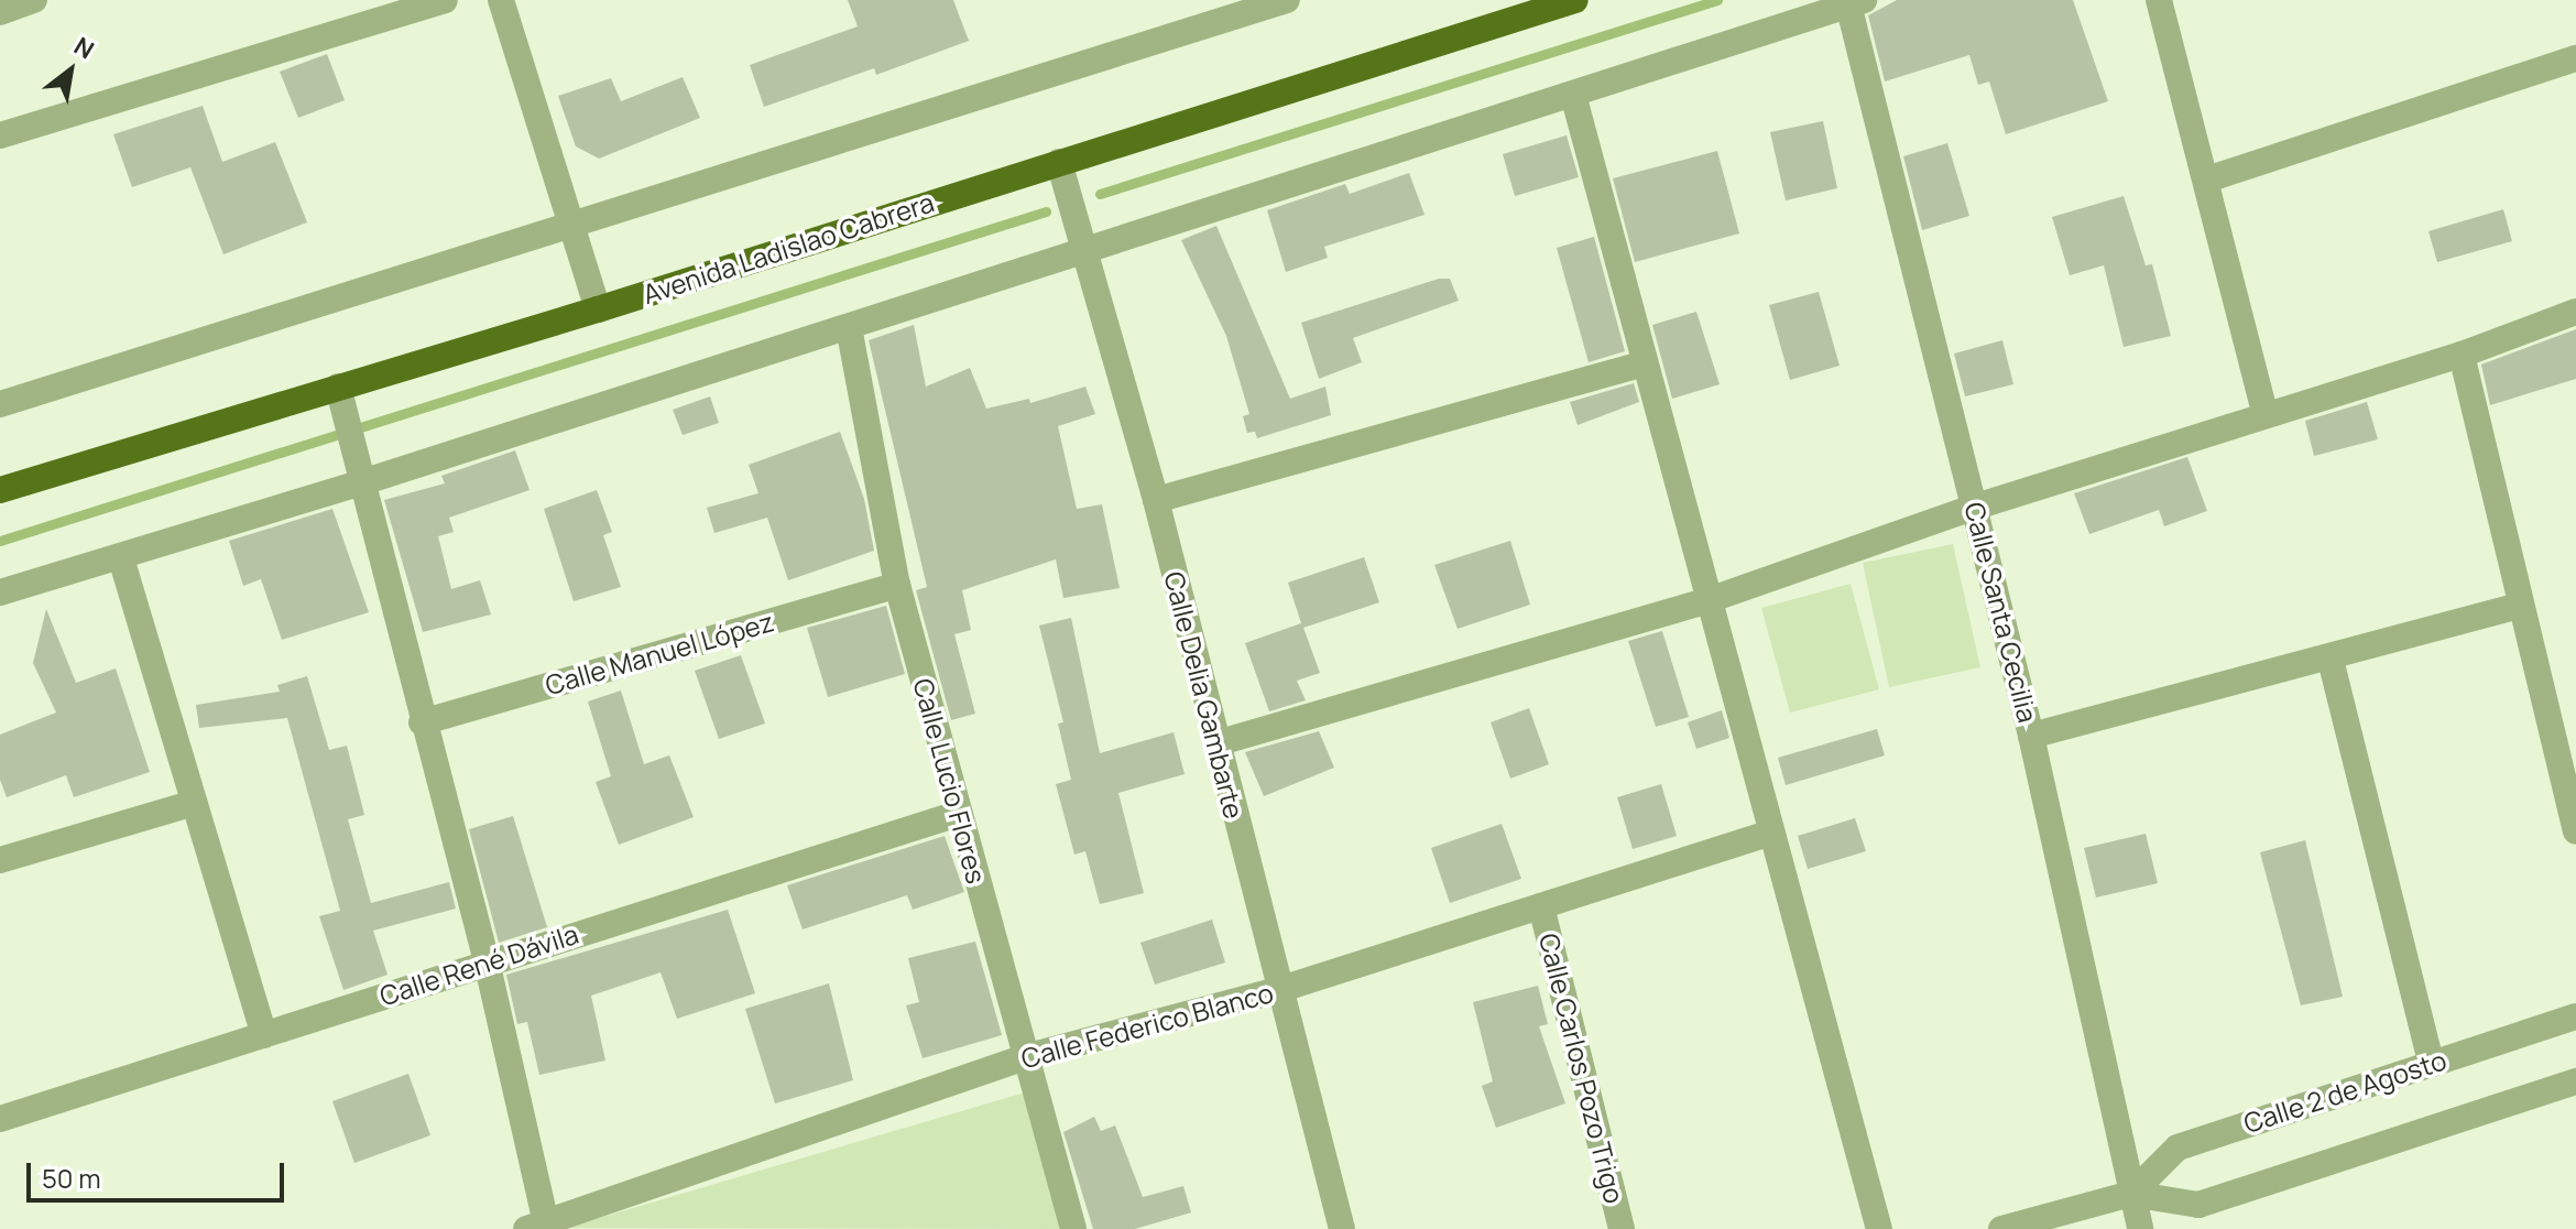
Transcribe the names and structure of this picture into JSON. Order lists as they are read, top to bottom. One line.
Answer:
{"streets":{"highway":["Avenida Ladislao Cabrera"],"street":["Calle Santa Cecilia","Calle Manuel López","Calle Delia Gambarte","Calle Lucio Flores","Calle René Dávila","Calle Federico Blanco","Calle Carlos Pozo Trigo","Calle 2 de Agosto"]},"crossings":[["Avenida Ladislao Cabrera","Calle Delia Gambarte"],["Calle Santa Cecilia","Calle 2 de Agosto"],["Calle Manuel López","Calle Lucio Flores"],["Calle Delia Gambarte","Calle Federico Blanco"],["Calle Lucio Flores","Calle René Dávila"],["Calle Lucio Flores","Calle Federico Blanco"],["Calle Federico Blanco","Calle Carlos Pozo Trigo"]],"scale_bar":"50 m","north":"top right"}
